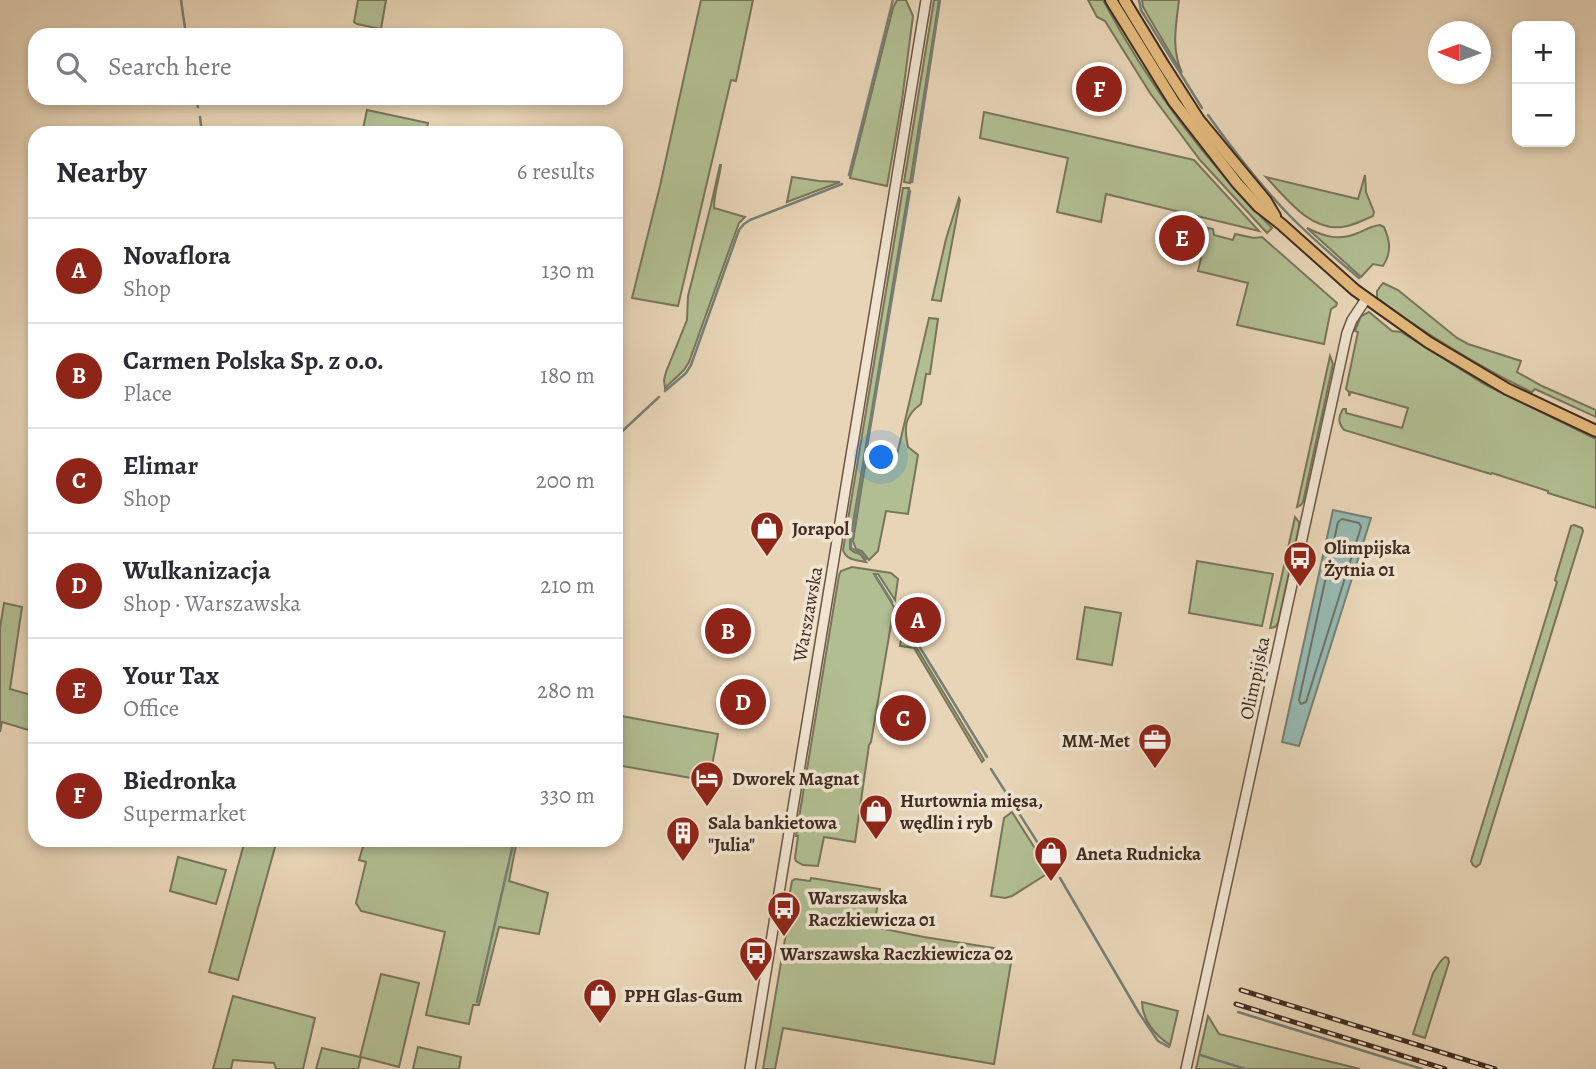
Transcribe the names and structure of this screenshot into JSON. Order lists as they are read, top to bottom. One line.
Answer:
{"streets":{"street":["Warszawska","Olimpijska"]},"places":{"shop":["Jorapol","Hurtownia mięsa, wędlin i ryb","Aneta Rudnicka","PPH Glas-Gum"],"bus stop":["Olimpijska Żytnia 01","Warszawska Raczkiewicza 01","Warszawska Raczkiewicza 02"],"office":["MM-Met"],"hotel":["Dworek Magnat"],"building":["Sala bankietowa \"Julia\""]},"north":"left","page":{"map_buttons":["+","−"],"search":"Search here","pins":["F","E","A","B","D","C"],"heading":["Nearby","6 results"],"list":[{"mark":"A","name":"Novaflora","note":"Shop","value":"130 m"},{"mark":"B","name":"Carmen Polska Sp. z o.o.","note":"Place","value":"180 m"},{"mark":"C","name":"Elimar","note":"Shop","value":"200 m"},{"mark":"D","name":"Wulkanizacja","note":"Shop · Warszawska","value":"210 m"},{"mark":"E","name":"Your Tax","note":"Office","value":"280 m"},{"mark":"F","name":"Biedronka","note":"Supermarket","value":"330 m"}]}}
